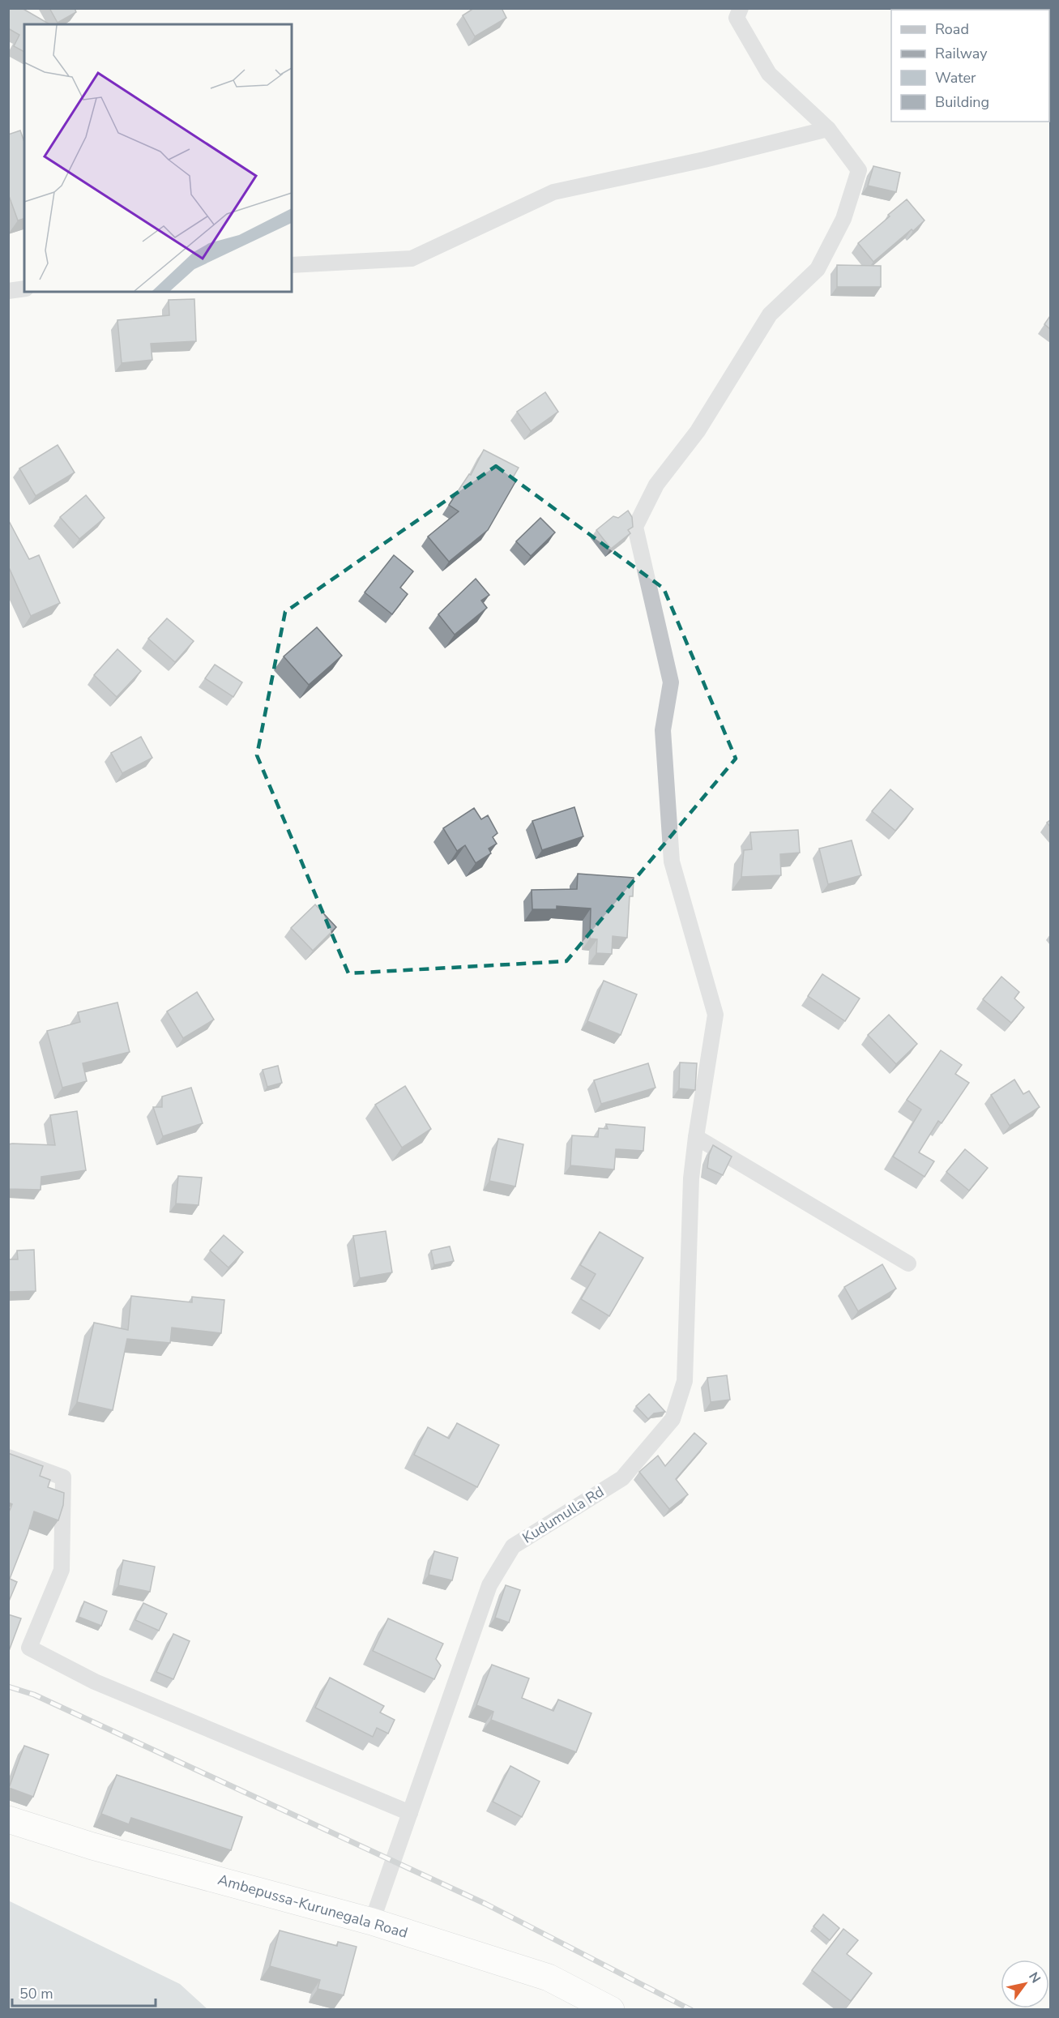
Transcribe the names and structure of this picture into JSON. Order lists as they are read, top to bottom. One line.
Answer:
{"streets":{"highway":["Ambepussa-Kurunegala Road"],"street":["Kudumulla Rd"]},"crossings":[["Kudumulla Rd","Ambepussa-Kurunegala Road"]],"legend":["Road","Railway","Water","Building"],"scale_bar":"50 m","north":"top right"}
